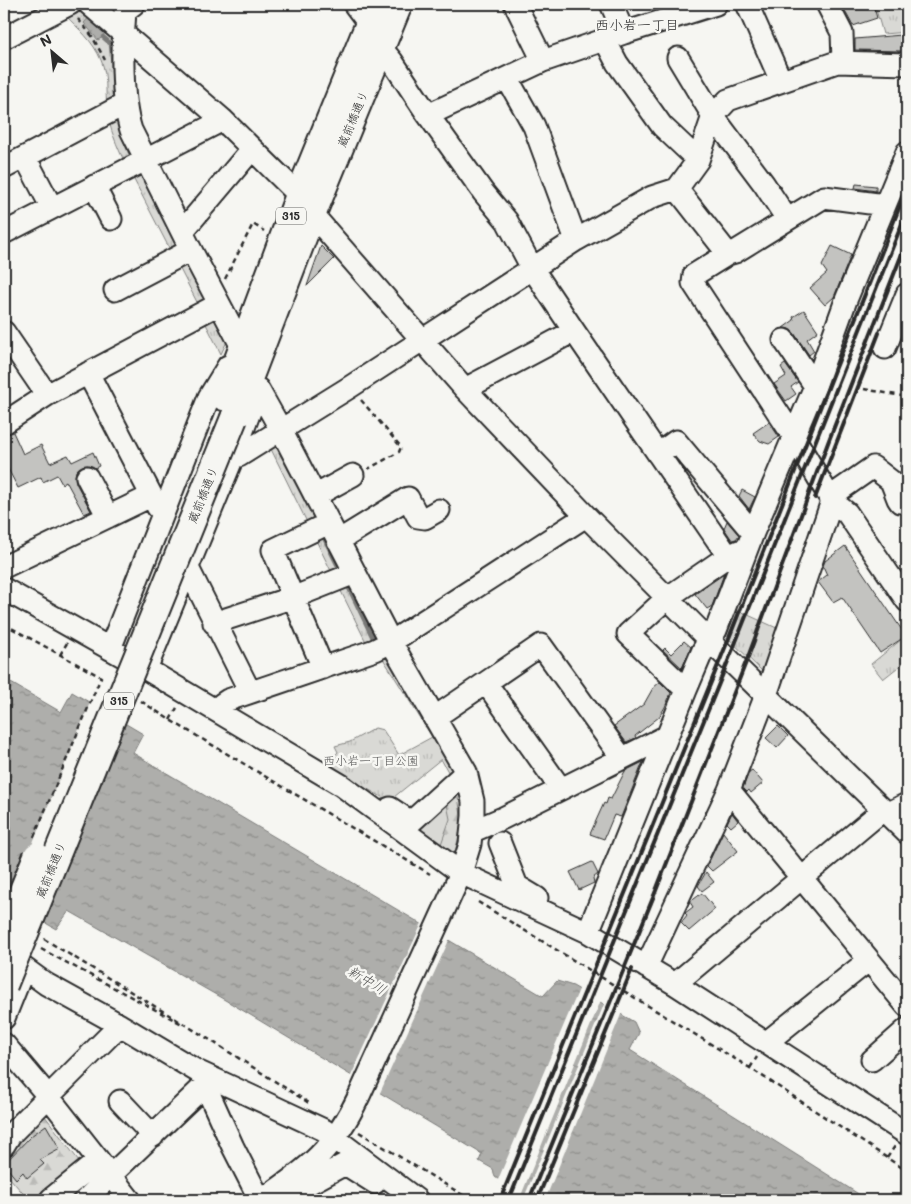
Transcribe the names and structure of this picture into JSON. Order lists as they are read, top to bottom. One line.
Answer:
{"streets":{"main road":["蔵前橋通り","315"]},"districts":["西小岩一丁目"],"water":["新中川"],"parks":["西小岩一丁目公園"],"north":"top left"}
